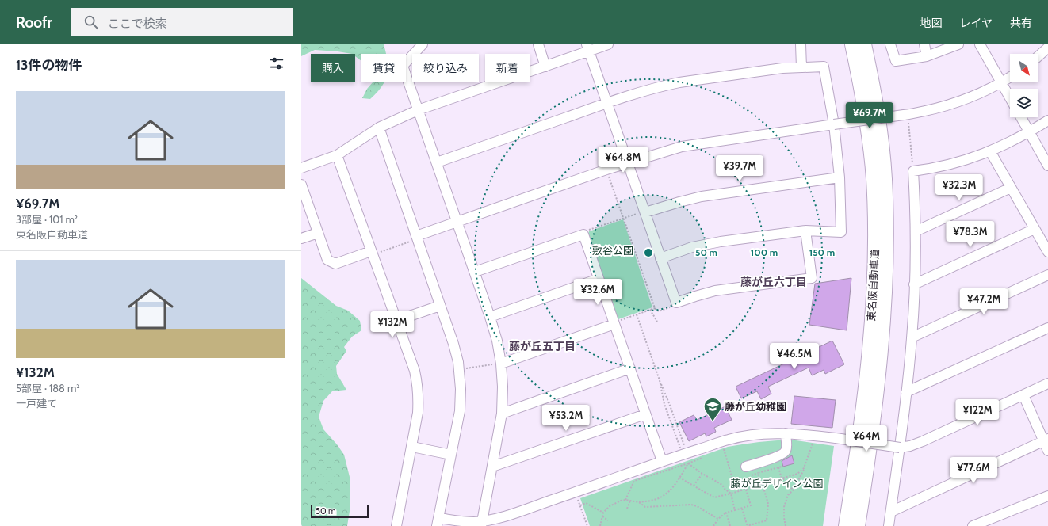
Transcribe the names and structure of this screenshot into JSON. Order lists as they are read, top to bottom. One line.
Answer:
{"streets":{"highway":["東名阪自動車道"]},"districts":["藤が丘六丁目","藤が丘五丁目"],"parks":["敷谷公園","藤が丘デザイン公園"],"places":{"school or university":["藤が丘幼稚園"]},"scale_bar":"50 m","north":"bottom right","page":{"header":"Roofr","search":"ここで検索","nav":["地図","レイヤ","共有"],"heading":"13件の物件","chip":["購入","賃貸","絞り込み","新着"],"list":[{"name":"¥69.7M","note":"3部屋 · 101 m² · 東名阪自動車道"},{"name":"¥132M","note":"5部屋 · 188 m² · 一戸建て"}],"price":["¥69.7M","¥64.8M","¥39.7M","¥32.3M","¥78.3M","¥32.6M","¥47.2M","¥132M","¥46.5M","¥122M","¥53.2M","¥64M","¥77.6M"],"scale":"50 m"},"rings":["50 m","100 m","150 m"]}
